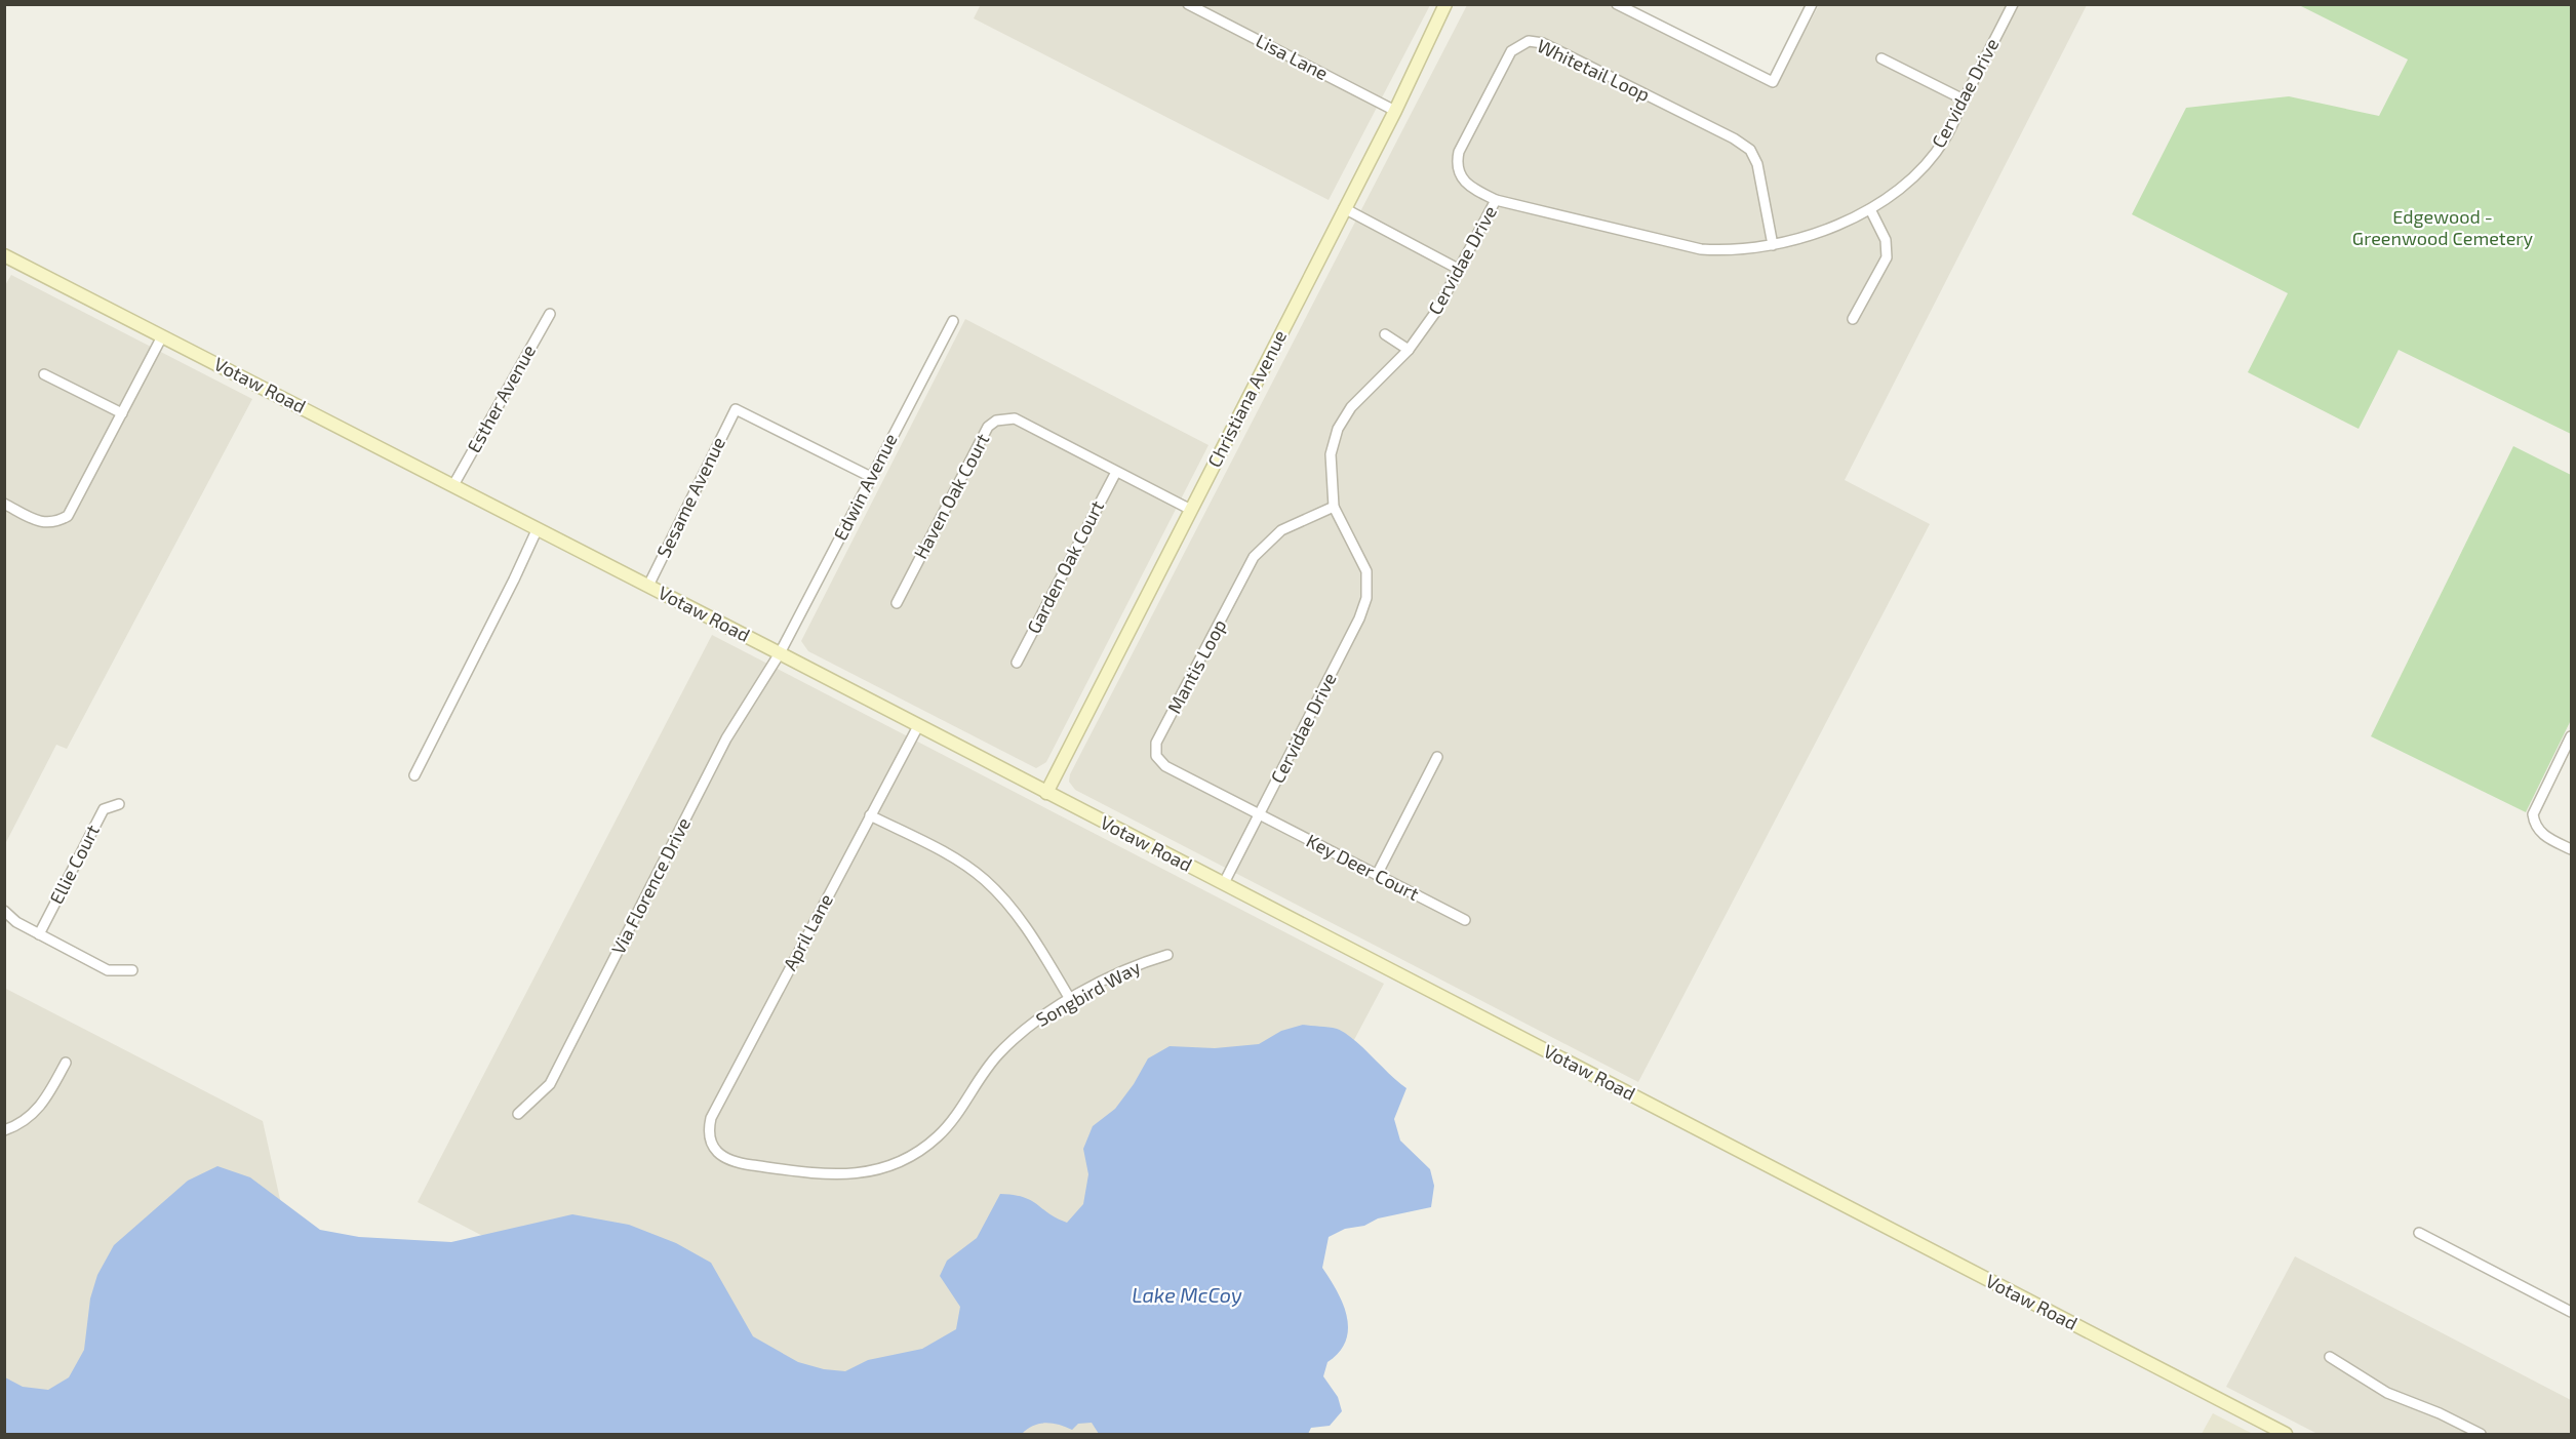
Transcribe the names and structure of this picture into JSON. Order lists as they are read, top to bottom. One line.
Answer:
{"streets":{"street":["Lisa Lane","Whitetail Loop","Cervidae Drive","Votaw Road","Esther Avenue","Christiana Avenue","Edwin Avenue","Haven Oak Court","Sesame Avenue","Garden Oak Court","Mantis Loop","Ellie Court","Key Deer Court","Via Florence Drive","April Lane","Songbird Way"]},"crossings":[["Lisa Lane","Christiana Avenue"],["Whitetail Loop","Cervidae Drive"],["Cervidae Drive","Votaw Road"],["Cervidae Drive","Mantis Loop"],["Cervidae Drive","Key Deer Court"],["Votaw Road","Esther Avenue"],["Votaw Road","Christiana Avenue"],["Votaw Road","Edwin Avenue"],["Votaw Road","Sesame Avenue"],["Votaw Road","Via Florence Drive"],["Votaw Road","April Lane"],["Christiana Avenue","Haven Oak Court"],["Edwin Avenue","Sesame Avenue"],["Edwin Avenue","Via Florence Drive"],["Haven Oak Court","Garden Oak Court"],["Mantis Loop","Key Deer Court"],["April Lane","Songbird Way"]],"water":["Lake McCoy"],"parks":["Edgewood - Greenwood Cemetery"]}
